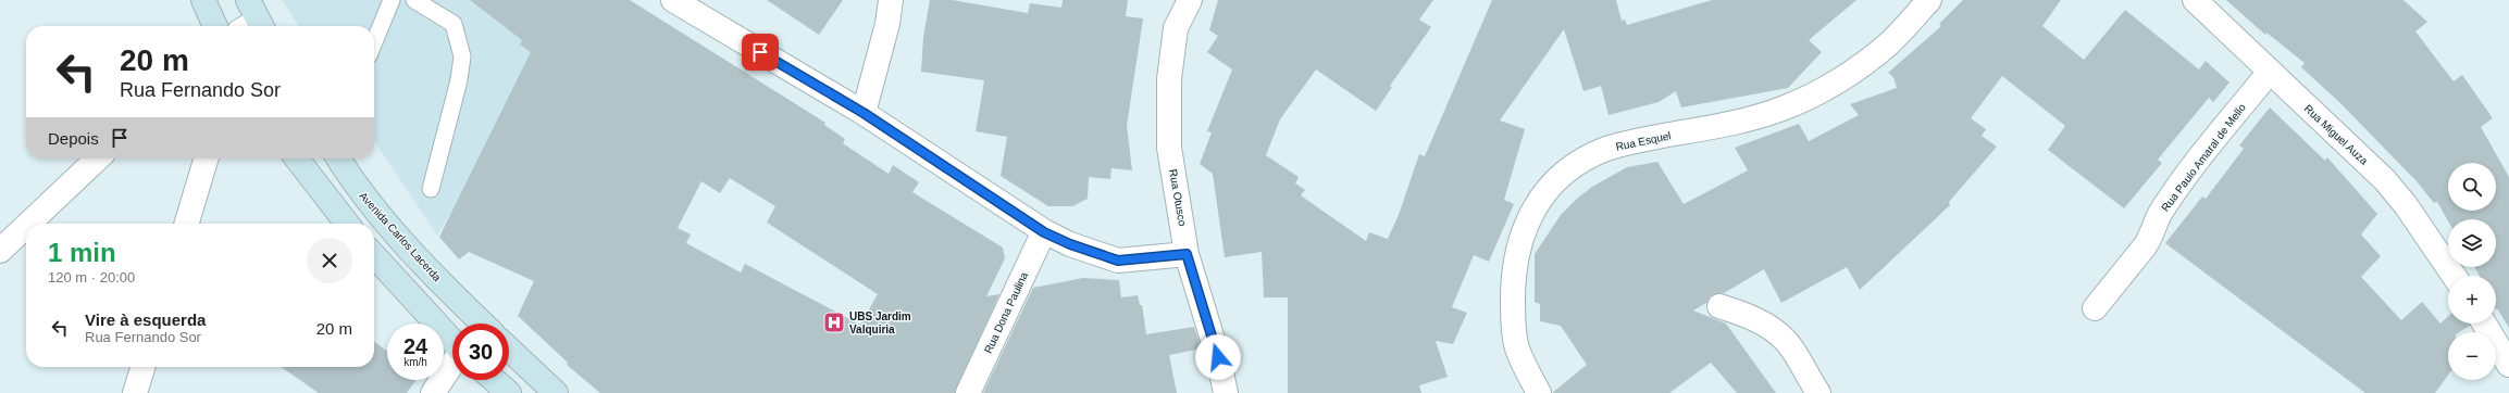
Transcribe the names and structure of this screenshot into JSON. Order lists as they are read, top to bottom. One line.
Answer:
{"streets":{"main road":["Avenida Carlos Lacerda"],"street":["Rua Miguel Auza","Rua Esquel","Rua Paulo Amaral de Mello","Rua Otusco","Rua Dona Paulina"]},"crossings":[["Rua Miguel Auza","Rua Paulo Amaral de Mello"]],"places":{"hospital":["UBS Jardim Valquiria"]},"page":{"turn":["20 m","Rua Fernando Sor"],"then":"Depois","map_buttons":["+","−"],"heading":["1 min","120 m · 20:00"],"list":[{"name":"Vire à esquerda","note":"Rua Fernando Sor","value":"20 m"}],"speed":"24 km/h","limit":"30"}}
